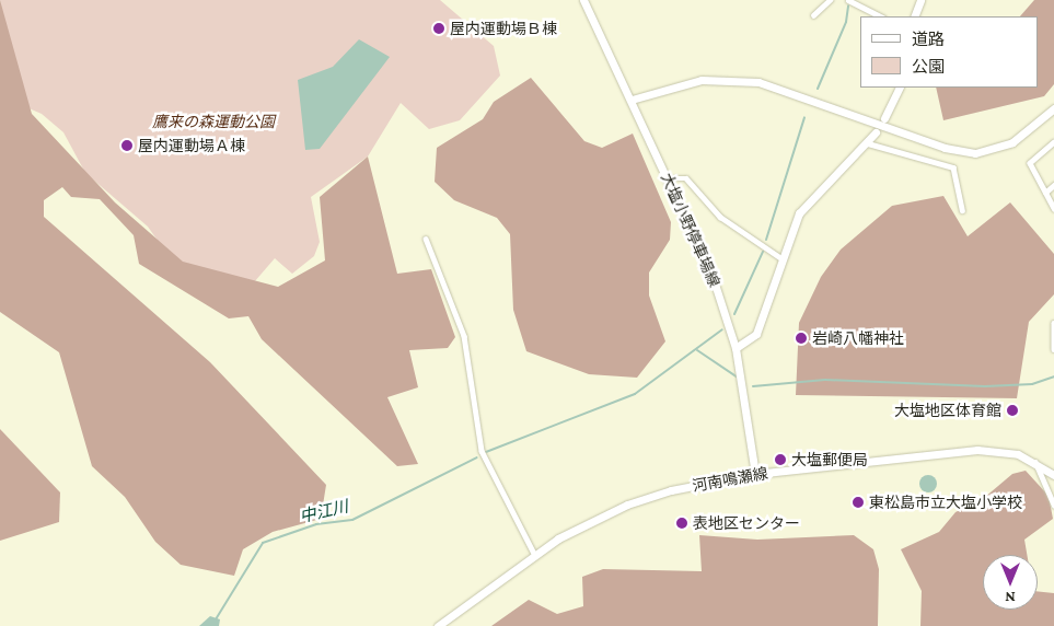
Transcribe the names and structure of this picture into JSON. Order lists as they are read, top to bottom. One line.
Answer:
{"streets":{"main road":["大塩小野停車場線","河南鳴瀬線"]},"crossings":[["大塩小野停車場線","河南鳴瀬線"]],"water":["中江川"],"parks":["鷹来の森運動公園"],"places":["屋内運動場Ｂ棟","屋内運動場Ａ棟","岩崎八幡神社","大塩地区体育館","大塩郵便局","東松島市立大塩小学校","表地区センター"],"legend":["道路","公園"],"north":"bottom"}
